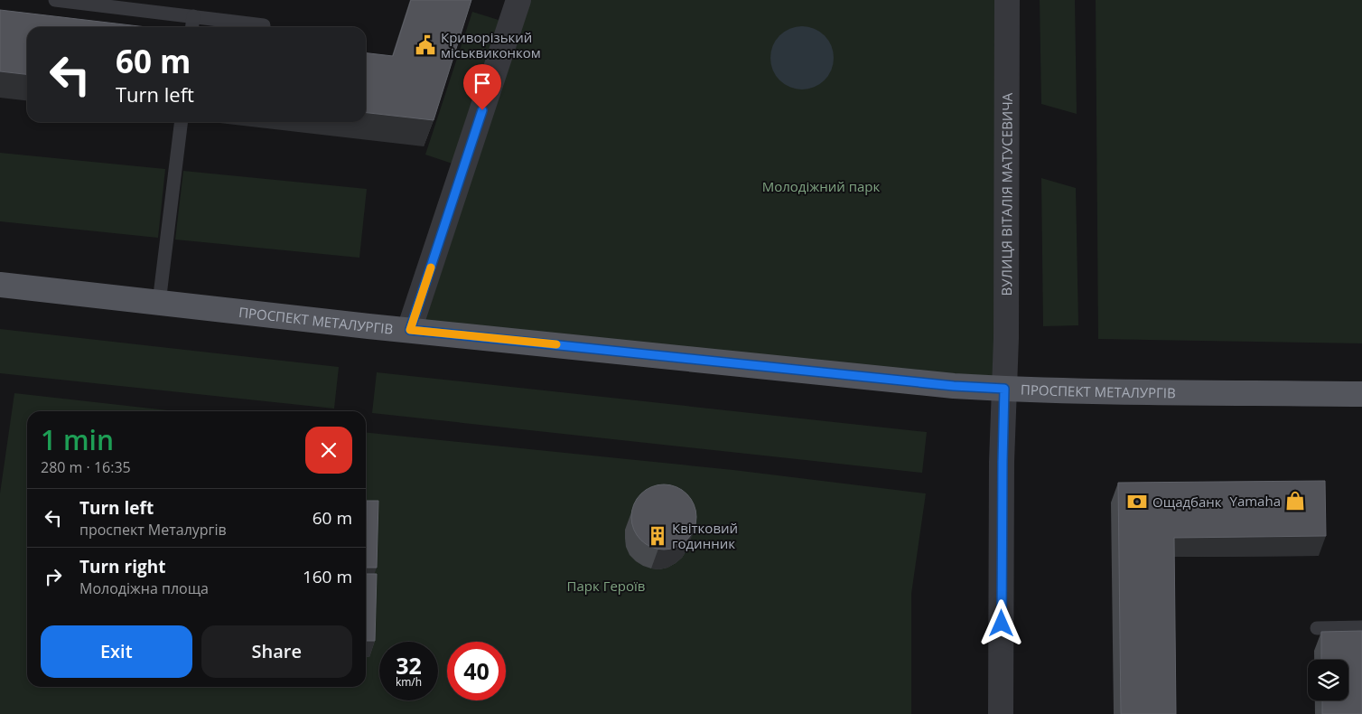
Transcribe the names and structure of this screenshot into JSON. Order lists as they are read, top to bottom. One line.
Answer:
{"streets":{"main road":["ПРОСПЕКТ МЕТАЛУРГІВ"],"street":["ВУЛИЦЯ ВІТАЛІЯ МАТУСЕВИЧА"]},"crossings":[["ВУЛИЦЯ ВІТАЛІЯ МАТУСЕВИЧА","ПРОСПЕКТ МЕТАЛУРГІВ"]],"parks":["Молодіжний парк","Парк Героїв"],"places":{"public building":["Криворізький міськвиконком"],"shop":["Yamaha"],"bank":["Ощадбанк"],"building":["Квітковий годинник"]},"page":{"turn":["60 m","Turn left"],"heading":["1 min","280 m · 16:35"],"list":[{"name":"Turn left","note":"проспект Металургів","value":"60 m"},{"name":"Turn right","note":"Молодіжна площа","value":"160 m"}],"buttons":["Exit","Share"],"speed":"32 km/h","limit":"40"}}
